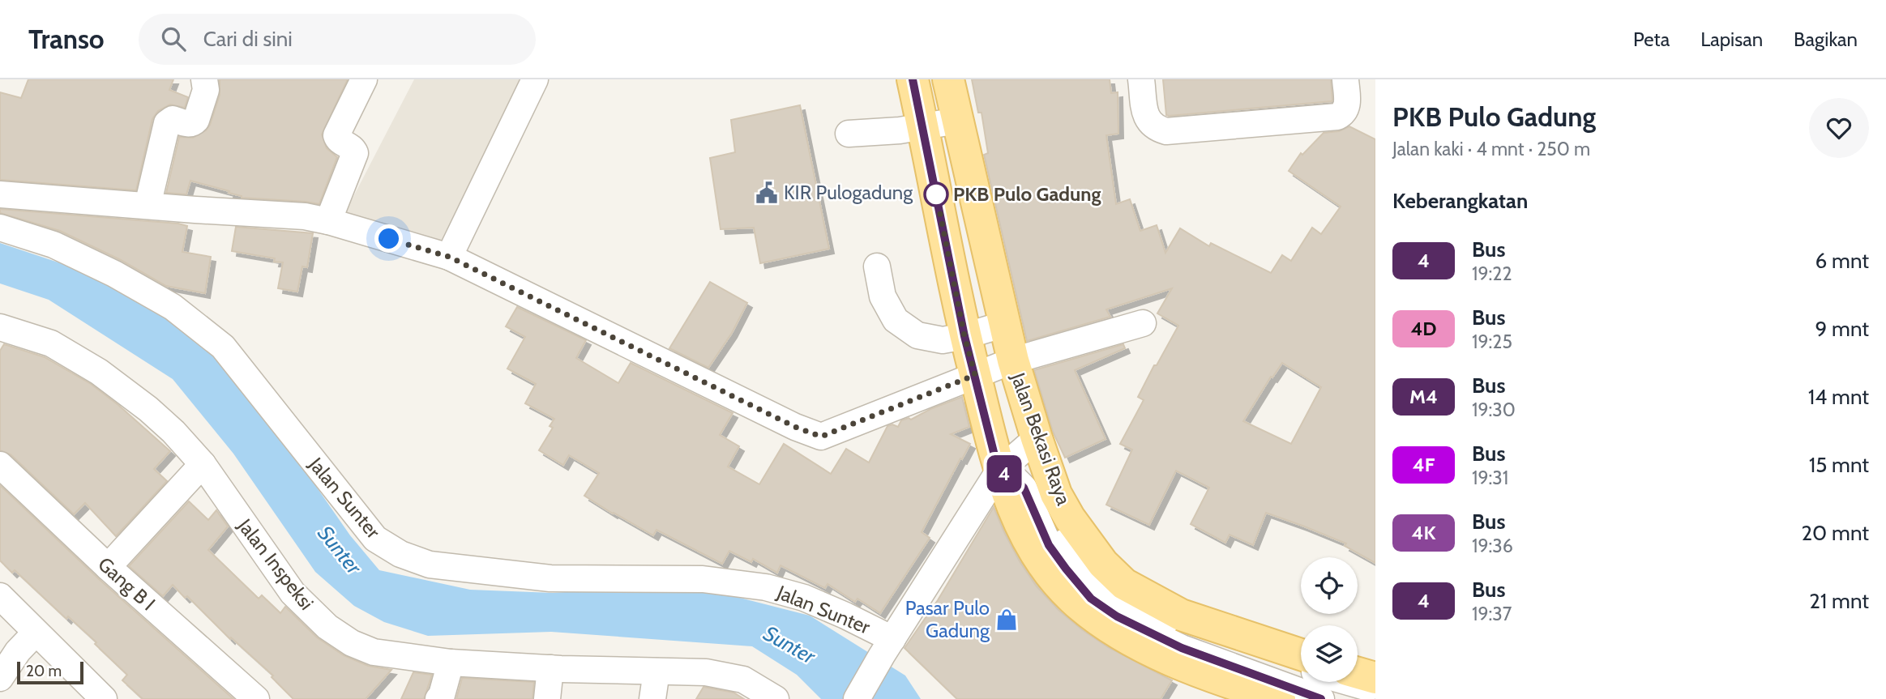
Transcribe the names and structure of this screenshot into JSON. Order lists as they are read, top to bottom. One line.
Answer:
{"streets":{"main road":["Jalan Bekasi Raya"],"street":["Jalan Sunter","Jalan Inspeksi","Gang B I"]},"water":["Sunter"],"places":{"public building":["KIR Pulogadung"],"other":["PKB Pulo Gadung"],"shop":["Pasar Pulo Gadung"]},"lines":["bus line 4"],"scale_bar":"20 m","page":{"header":"Transo","search":"Cari di sini","nav":["Peta","Lapisan","Bagikan"],"on_map":"4","heading":[["PKB Pulo Gadung","Jalan kaki · 4 mnt · 250 m"],"Keberangkatan"],"list":[{"mark":"4","name":"Bus","note":"19:22","value":"6 mnt"},{"mark":"4D","name":"Bus","note":"19:25","value":"9 mnt"},{"mark":"M4","name":"Bus","note":"19:30","value":"14 mnt"},{"mark":"4F","name":"Bus","note":"19:31","value":"15 mnt"},{"mark":"4K","name":"Bus","note":"19:36","value":"20 mnt"},{"mark":"4","name":"Bus","note":"19:37","value":"21 mnt"}],"scale":"20 m"}}
